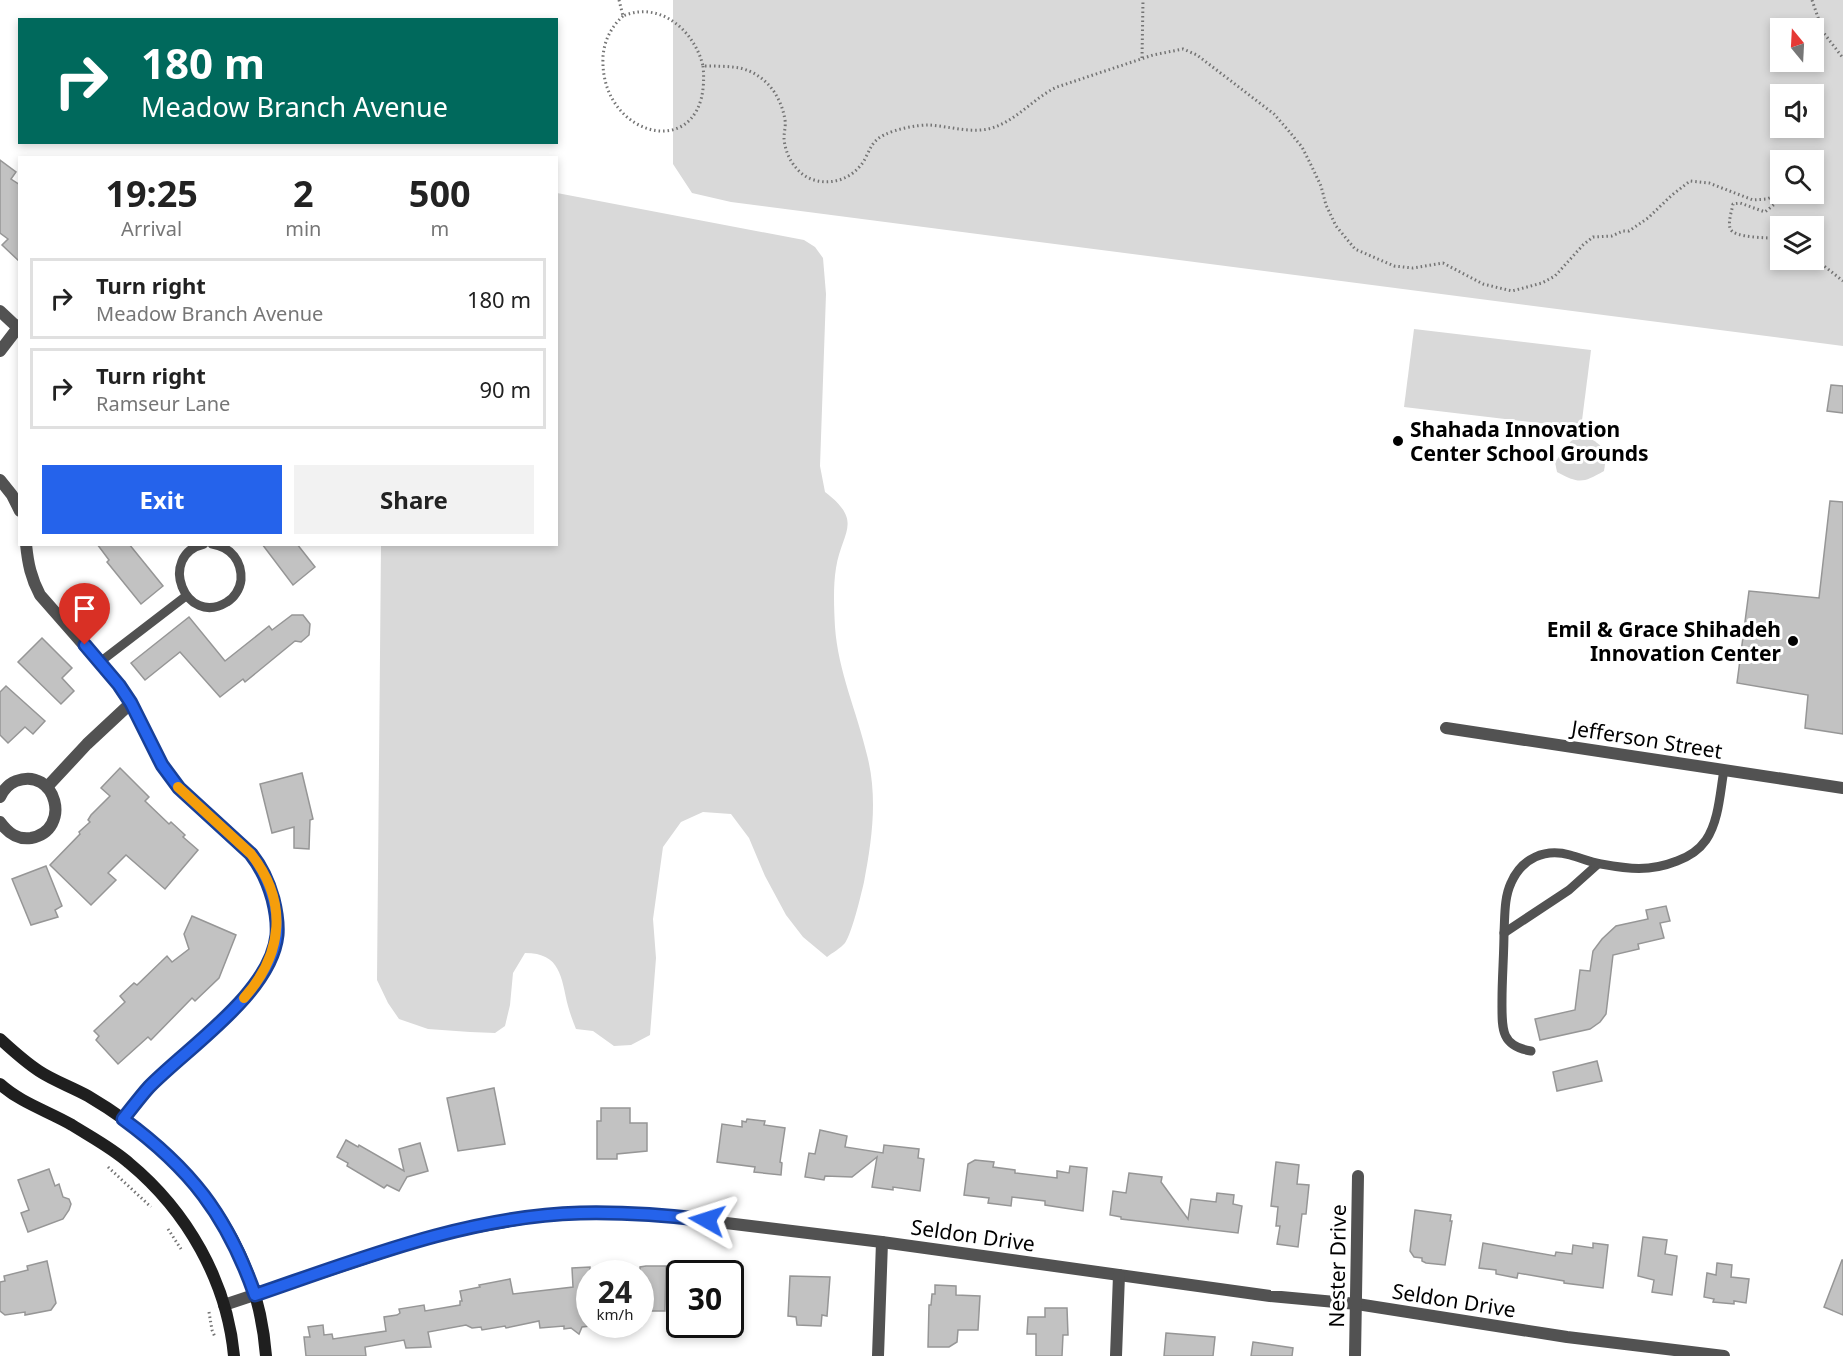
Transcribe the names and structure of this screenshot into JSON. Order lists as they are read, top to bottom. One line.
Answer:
{"streets":{"street":["Jefferson Street","Seldon Drive","Nester Drive"]},"crossings":[["Seldon Drive","Nester Drive"]],"places":["Shahada Innovation Center School Grounds","Emil & Grace Shihadeh Innovation Center"],"north":"top","page":{"turn":["180 m","Meadow Branch Avenue"],"eta":["19:25","Arrival","2","min","500","m"],"list":[{"name":"Turn right","note":"Meadow Branch Avenue","value":"180 m"},{"name":"Turn right","note":"Ramseur Lane","value":"90 m"}],"buttons":["Exit","Share"],"speed":"24 km/h","limit":"30"}}
